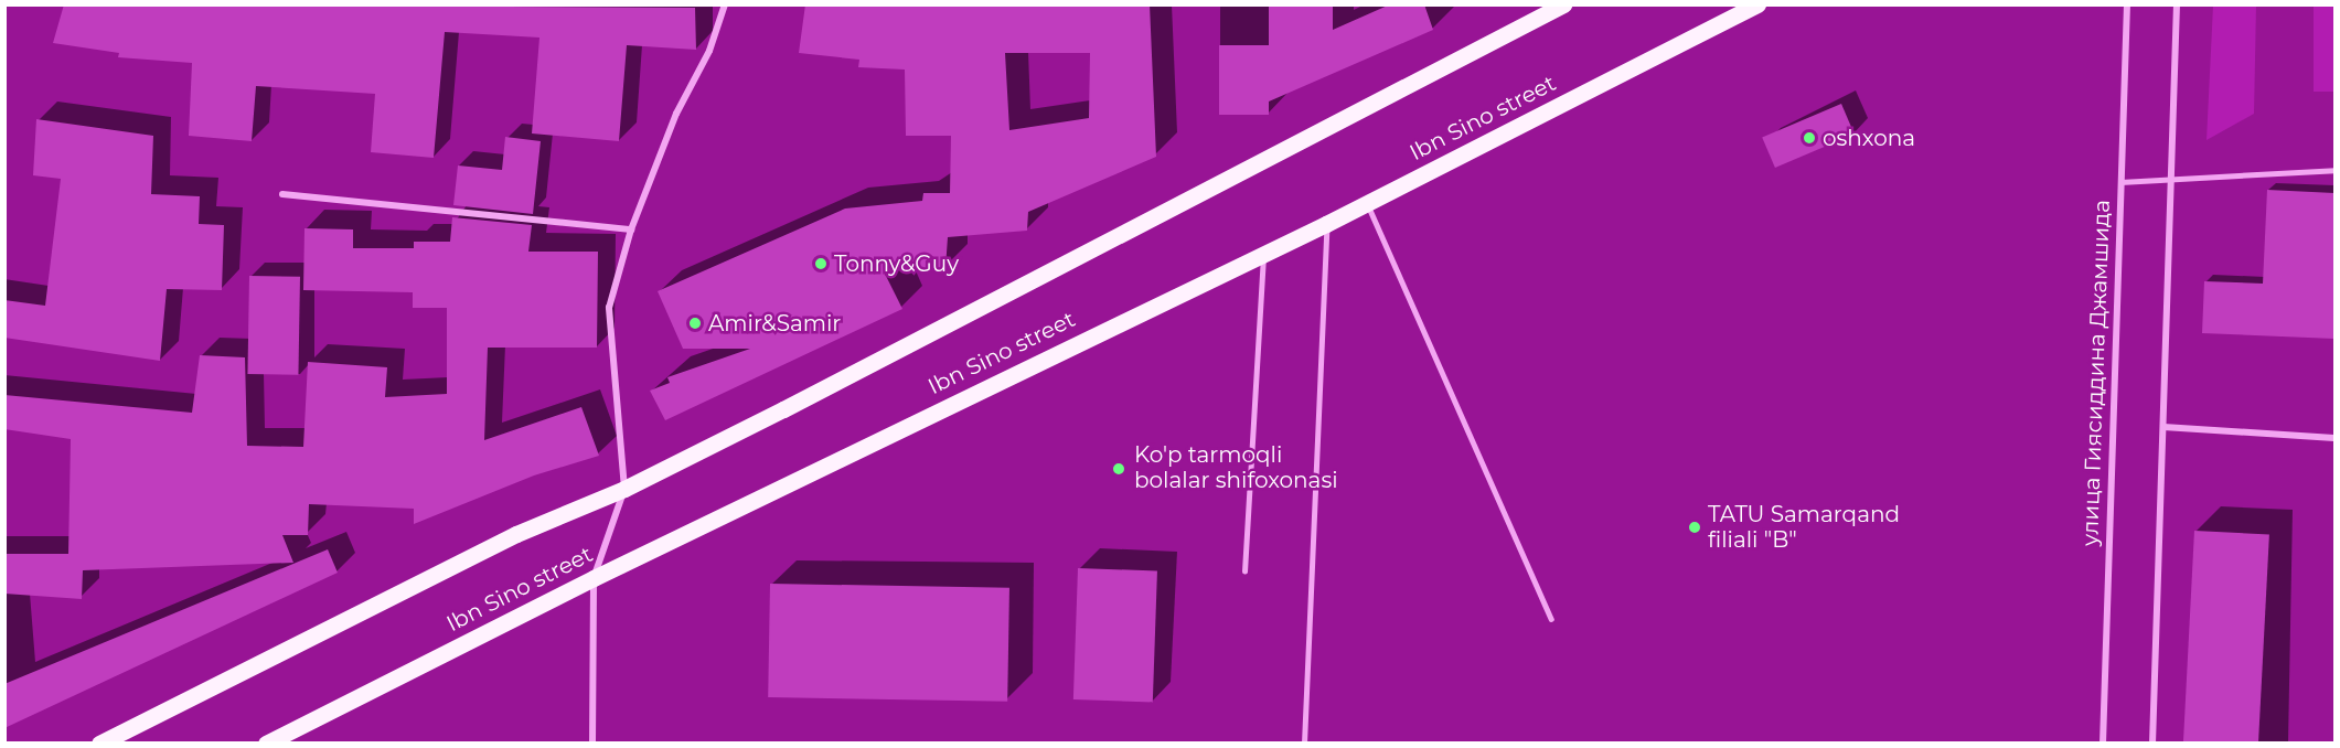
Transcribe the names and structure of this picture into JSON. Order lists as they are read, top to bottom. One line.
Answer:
{"streets":{"main road":["Ibn Sino street"],"street":["улица Гиясиддина Джамшида"]},"places":["oshxona","Tonny&Guy","Amir&Samir","Ko'p tarmoqli bolalar shifoxonasi","TATU Samarqand filiali \"B\""]}
